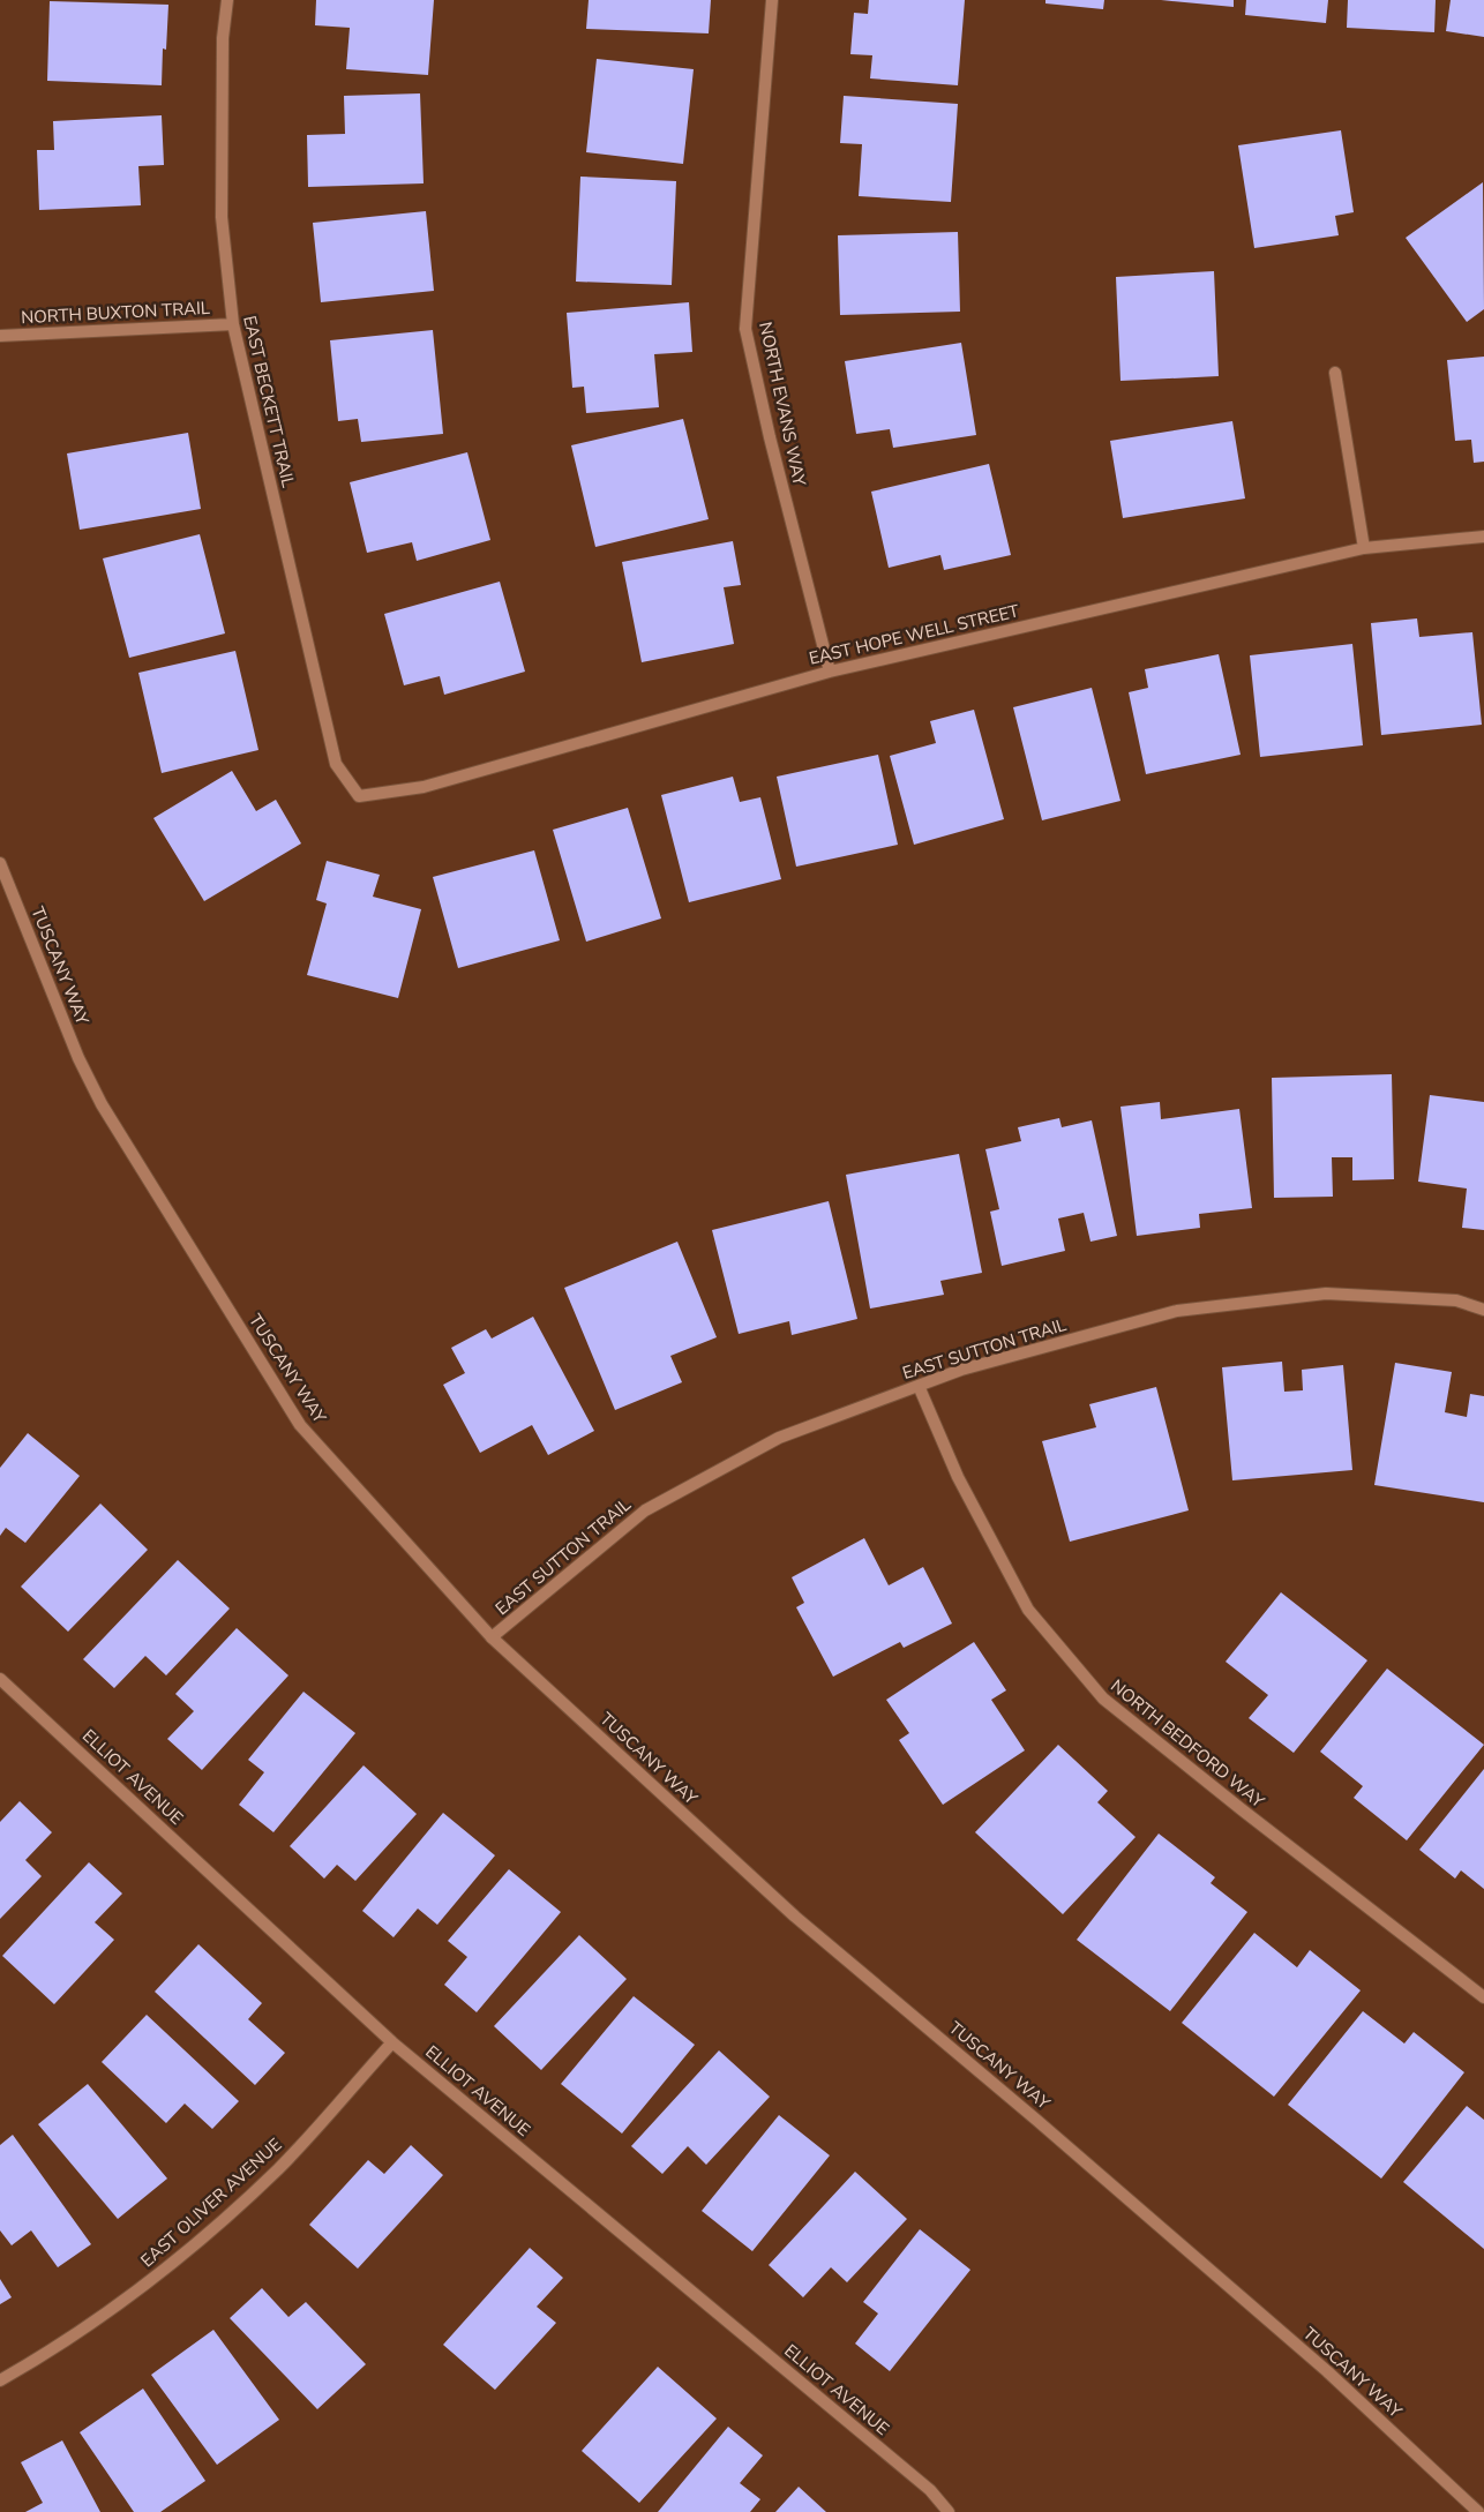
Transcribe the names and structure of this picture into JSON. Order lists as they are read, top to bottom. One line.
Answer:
{"streets":{"street":["NORTH BUXTON TRAIL","EAST BECKETT TRAIL","NORTH EVANS WAY","EAST HOPE WELL STREET","TUSCANY WAY","EAST SUTTON TRAIL","NORTH BEDFORD WAY","ELLIOT AVENUE","EAST OLIVER AVENUE"]},"crossings":[["NORTH BUXTON TRAIL","EAST BECKETT TRAIL"],["EAST BECKETT TRAIL","EAST HOPE WELL STREET"],["NORTH EVANS WAY","EAST HOPE WELL STREET"],["TUSCANY WAY","EAST SUTTON TRAIL"],["EAST SUTTON TRAIL","NORTH BEDFORD WAY"],["ELLIOT AVENUE","EAST OLIVER AVENUE"]]}
